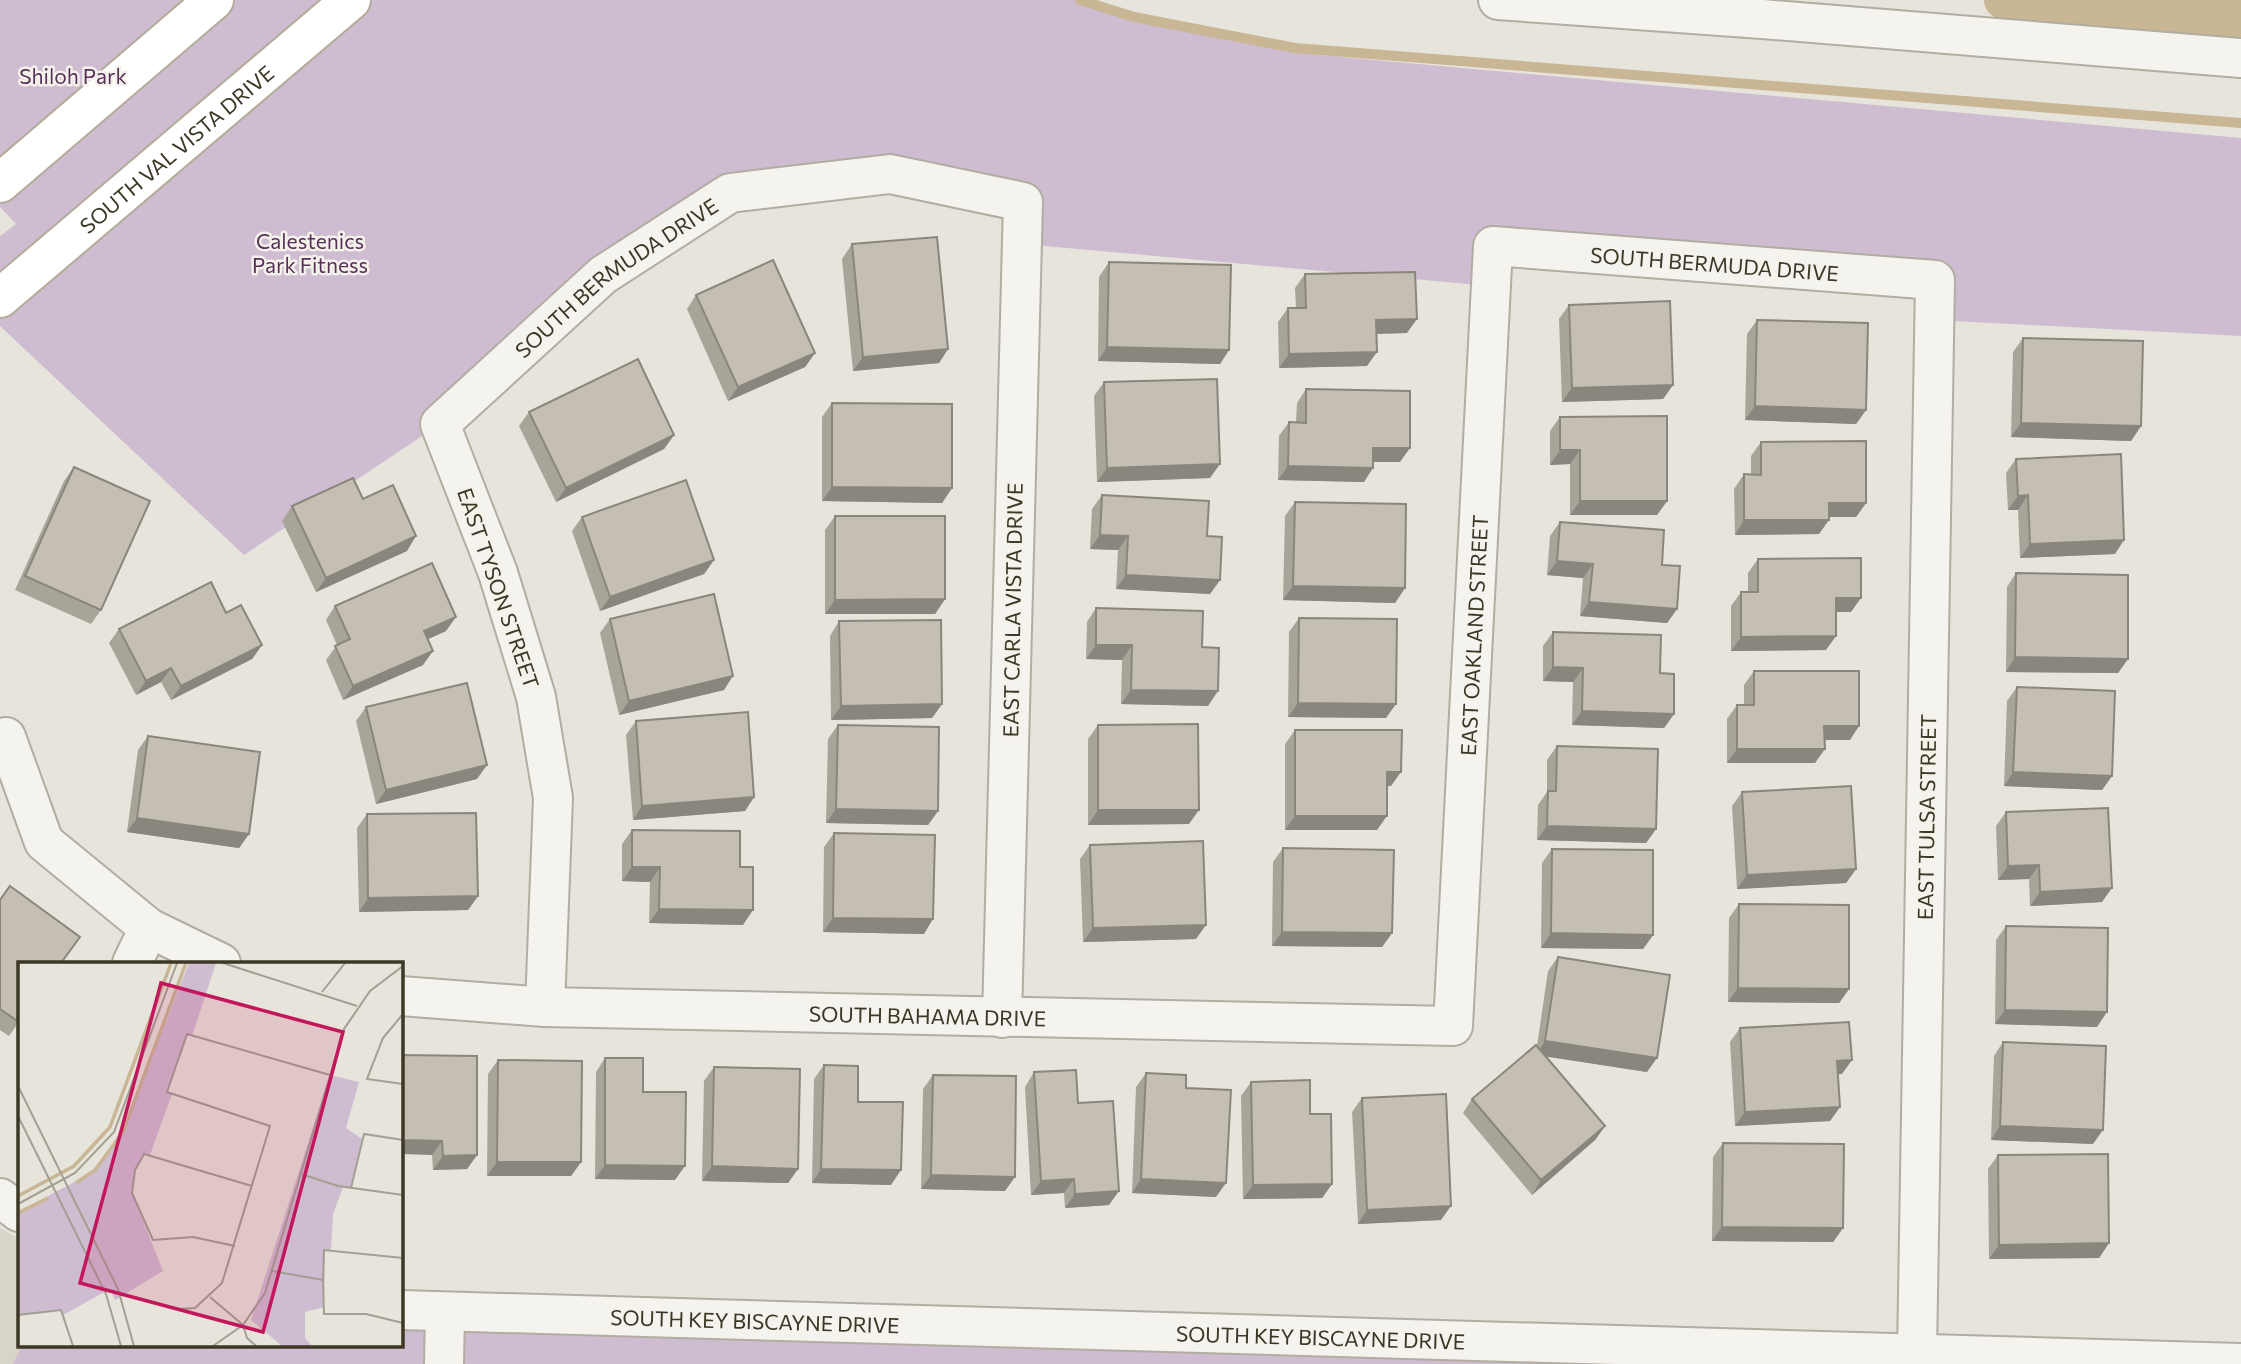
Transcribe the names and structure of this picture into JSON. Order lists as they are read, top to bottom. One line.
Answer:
{"streets":{"main road":["SOUTH VAL VISTA DRIVE"],"street":["SOUTH BERMUDA DRIVE","EAST TYSON STREET","EAST CARLA VISTA DRIVE","EAST OAKLAND STREET","EAST TULSA STREET","SOUTH BAHAMA DRIVE","SOUTH KEY BISCAYNE DRIVE"]},"crossings":[["SOUTH BERMUDA DRIVE","EAST TYSON STREET"],["SOUTH BERMUDA DRIVE","EAST CARLA VISTA DRIVE"],["SOUTH BERMUDA DRIVE","EAST OAKLAND STREET"],["SOUTH BERMUDA DRIVE","EAST TULSA STREET"],["EAST TYSON STREET","SOUTH BAHAMA DRIVE"],["EAST CARLA VISTA DRIVE","SOUTH BAHAMA DRIVE"],["EAST OAKLAND STREET","SOUTH BAHAMA DRIVE"],["EAST TULSA STREET","SOUTH KEY BISCAYNE DRIVE"]],"parks":["Shiloh Park","Calestenics Park Fitness"]}
